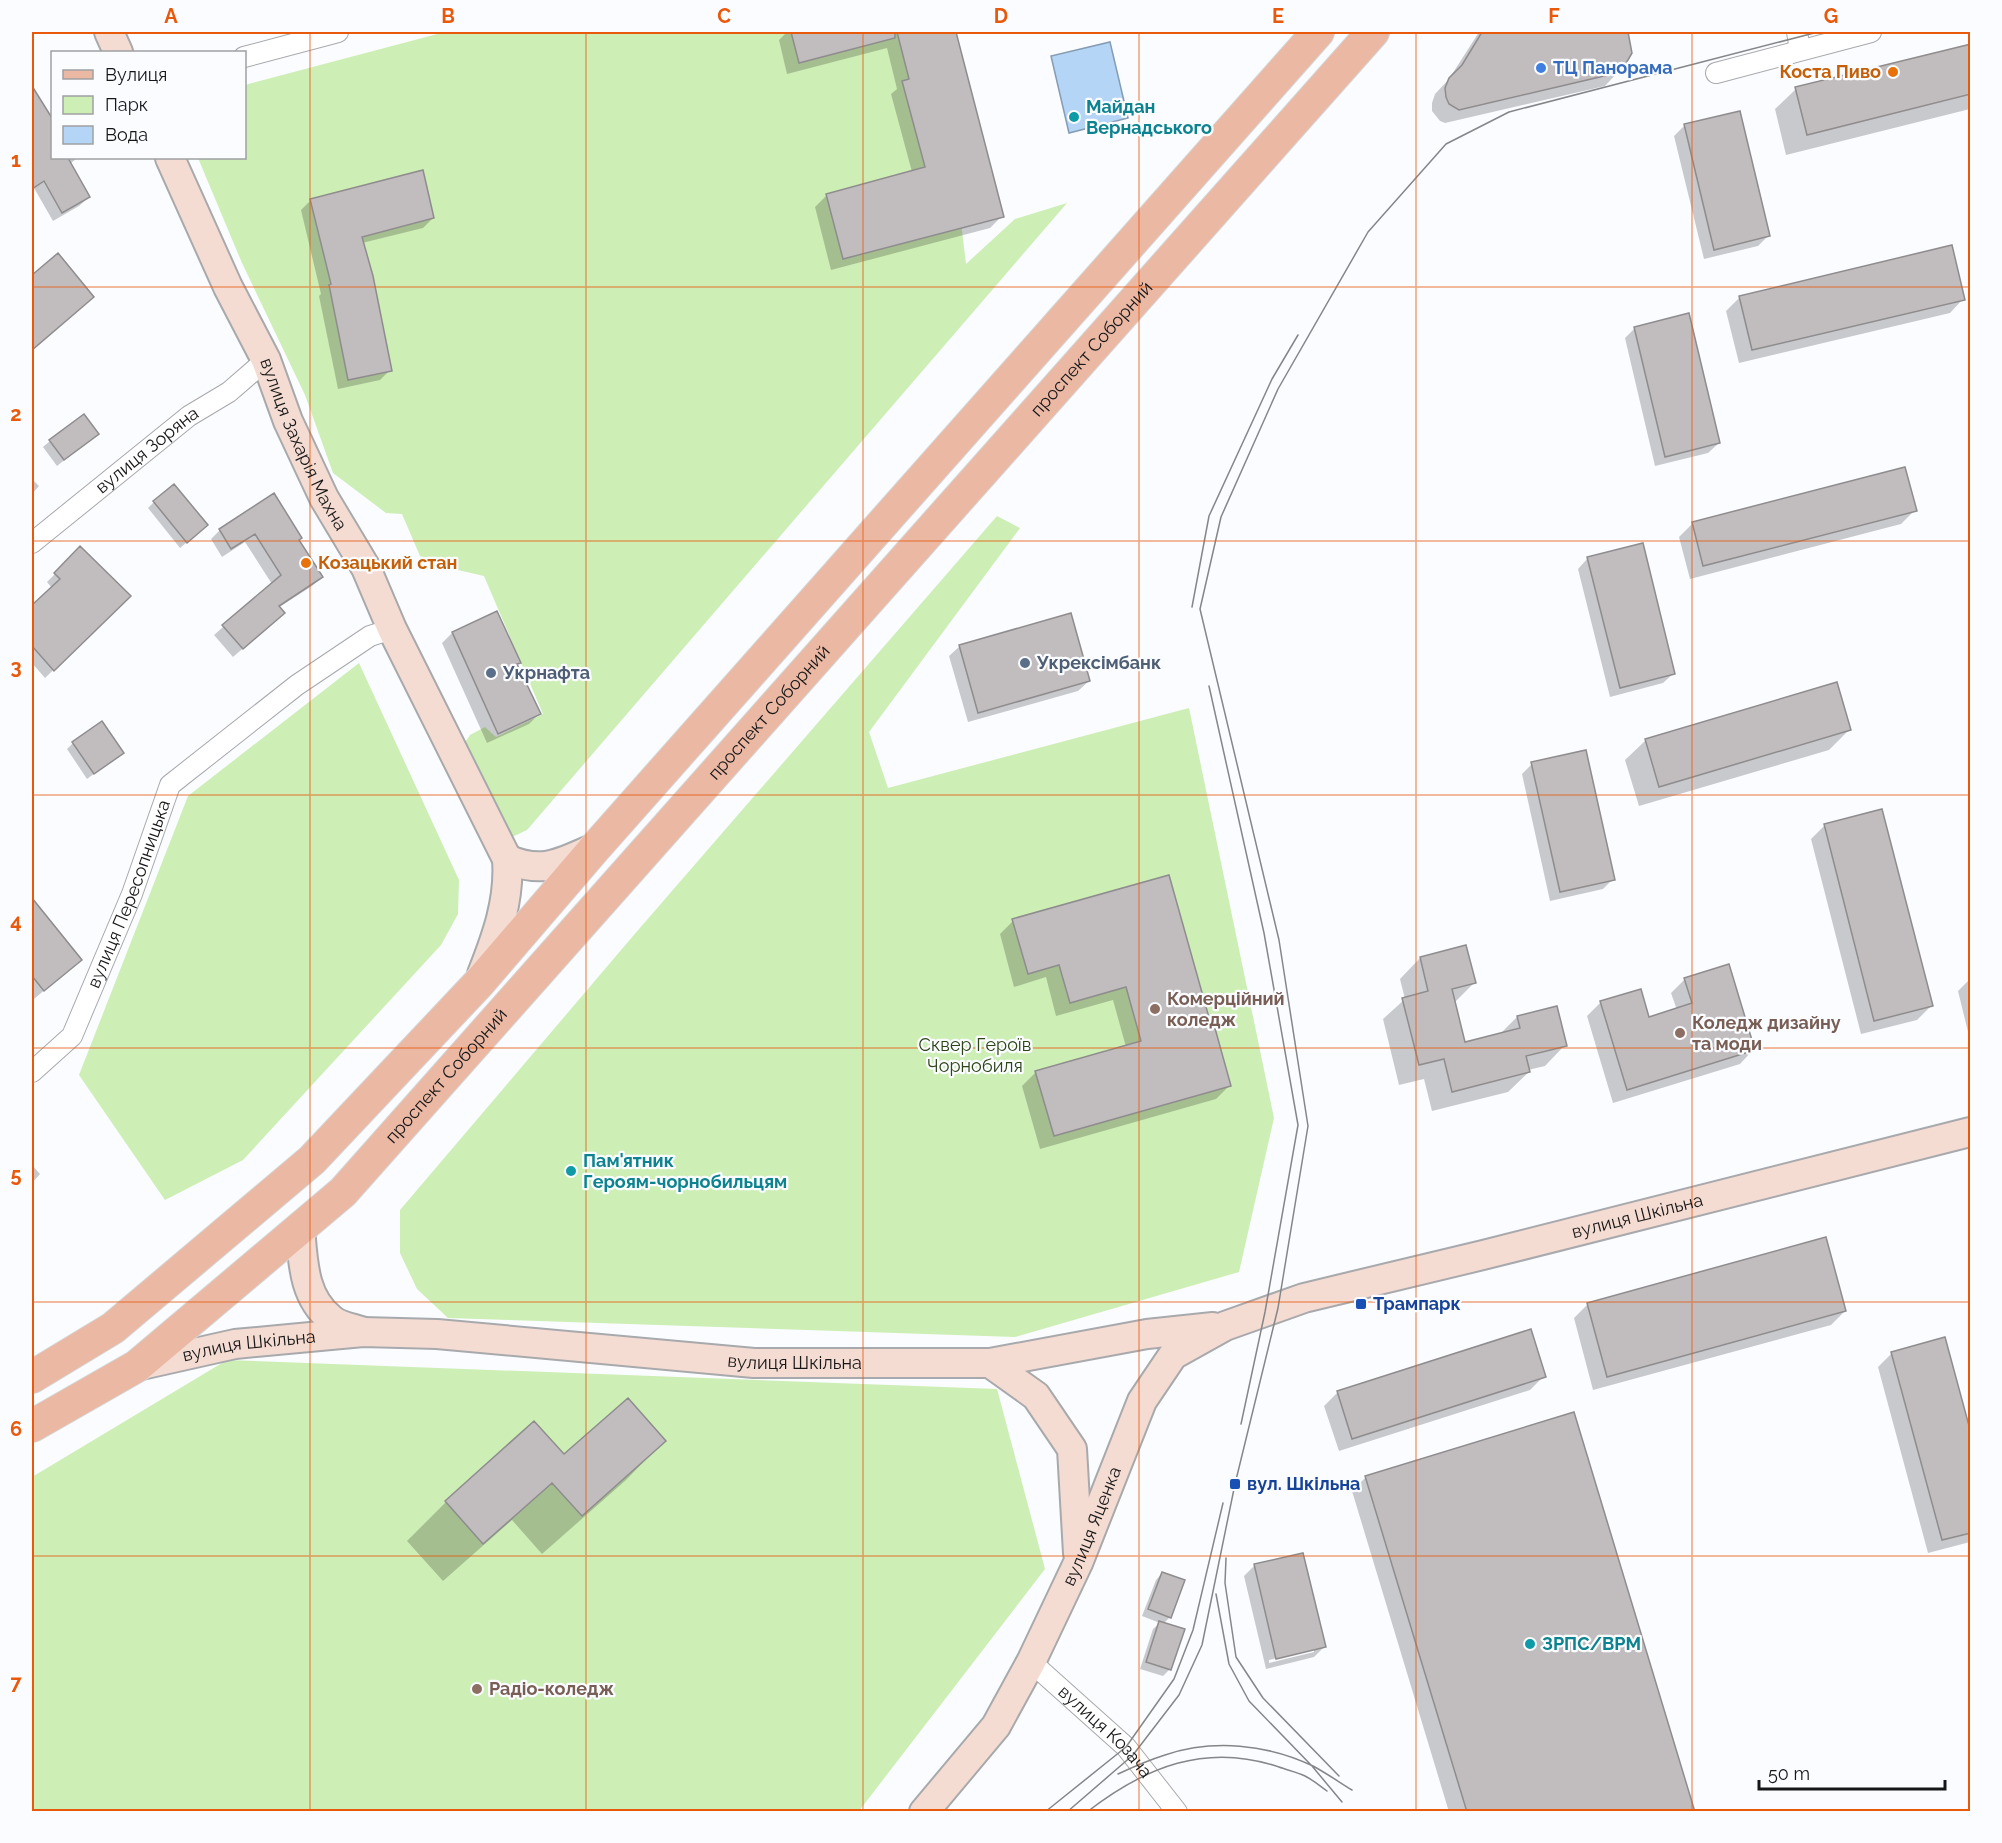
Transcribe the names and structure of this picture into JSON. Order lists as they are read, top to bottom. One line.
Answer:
{"streets":{"main road":["проспект Соборний"],"street":["вулиця Захарія Махна","вулиця Зоряна","вулиця Пересопницька","вулиця Шкільна","вулиця Яценка","вулиця Козача"]},"crossings":[["проспект Соборний","вулиця Шкільна"],["вулиця Захарія Махна","вулиця Зоряна"],["вулиця Захарія Махна","вулиця Пересопницька"],["вулиця Шкільна","вулиця Яценка"],["вулиця Яценка","вулиця Козача"]],"parks":["Сквер Героїв Чорнобиля"],"places":{"other":["ТЦ Панорама","Коста Пиво","Майдан Вернадського","Козацький стан","Укрексімбанк","Укрнафта","Комерційний коледж","Коледж дизайну та моди","Пам'ятник Героям-чорнобильцям","ЗРПС/ВРМ","Радіо-коледж"],"transit":["Трампарк","вул. Шкільна"]},"legend":["Вулиця","Парк","Вода"],"scale_bar":"50 m","grid":{"columns":["A","B","C","D","E","F","G"],"rows":["1","2","3","4","5","6","7"]}}
